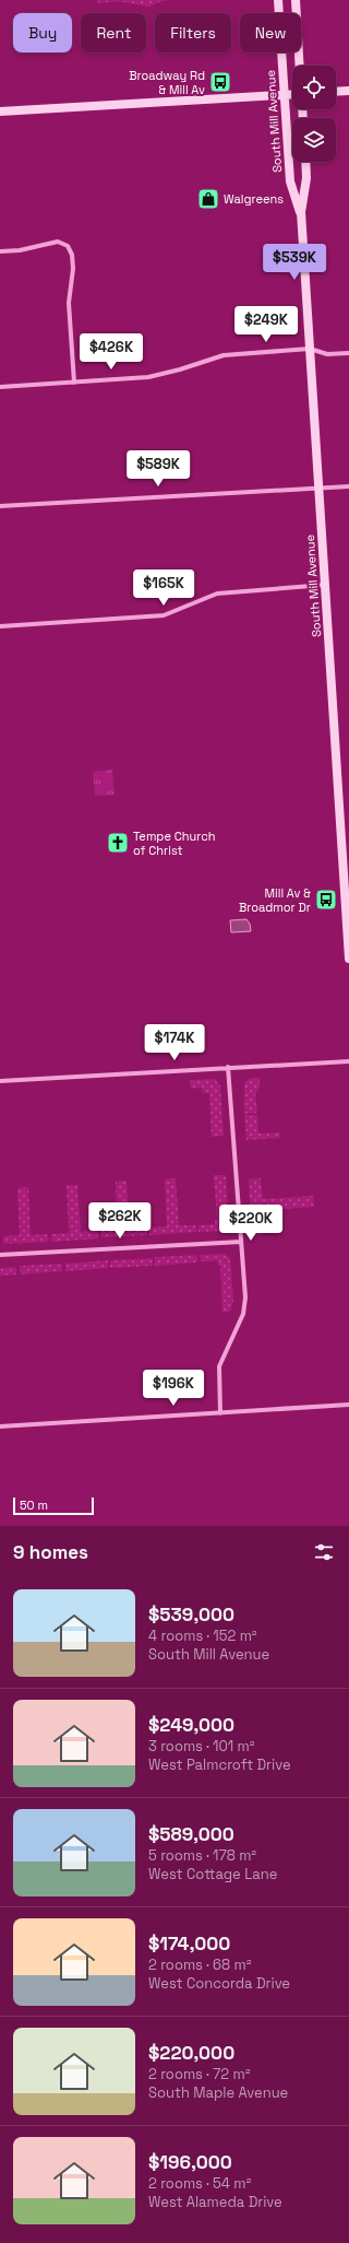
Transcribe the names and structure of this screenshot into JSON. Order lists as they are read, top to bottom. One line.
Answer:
{"streets":{"main road":["South Mill Avenue"]},"places":{"bus stop":["Broadway Rd & Mill Av","Mill Av & Broadmor Dr"],"shop":["Walgreens"],"church":["Tempe Church of Christ"]},"scale_bar":"50 m","page":{"chip":["Buy","Rent","Filters","New"],"price":["$539K","$249K","$426K","$589K","$165K","$174K","$262K","$220K","$196K"],"scale":"50 m","heading":"9 homes","list":[{"name":"$539,000","note":"4 rooms · 152 m² · South Mill Avenue"},{"name":"$249,000","note":"3 rooms · 101 m² · West Palmcroft Drive"},{"name":"$589,000","note":"5 rooms · 178 m² · West Cottage Lane"},{"name":"$174,000","note":"2 rooms · 68 m² · West Concorda Drive"},{"name":"$220,000","note":"2 rooms · 72 m² · South Maple Avenue"},{"name":"$196,000","note":"2 rooms · 54 m² · West Alameda Drive"}]}}
